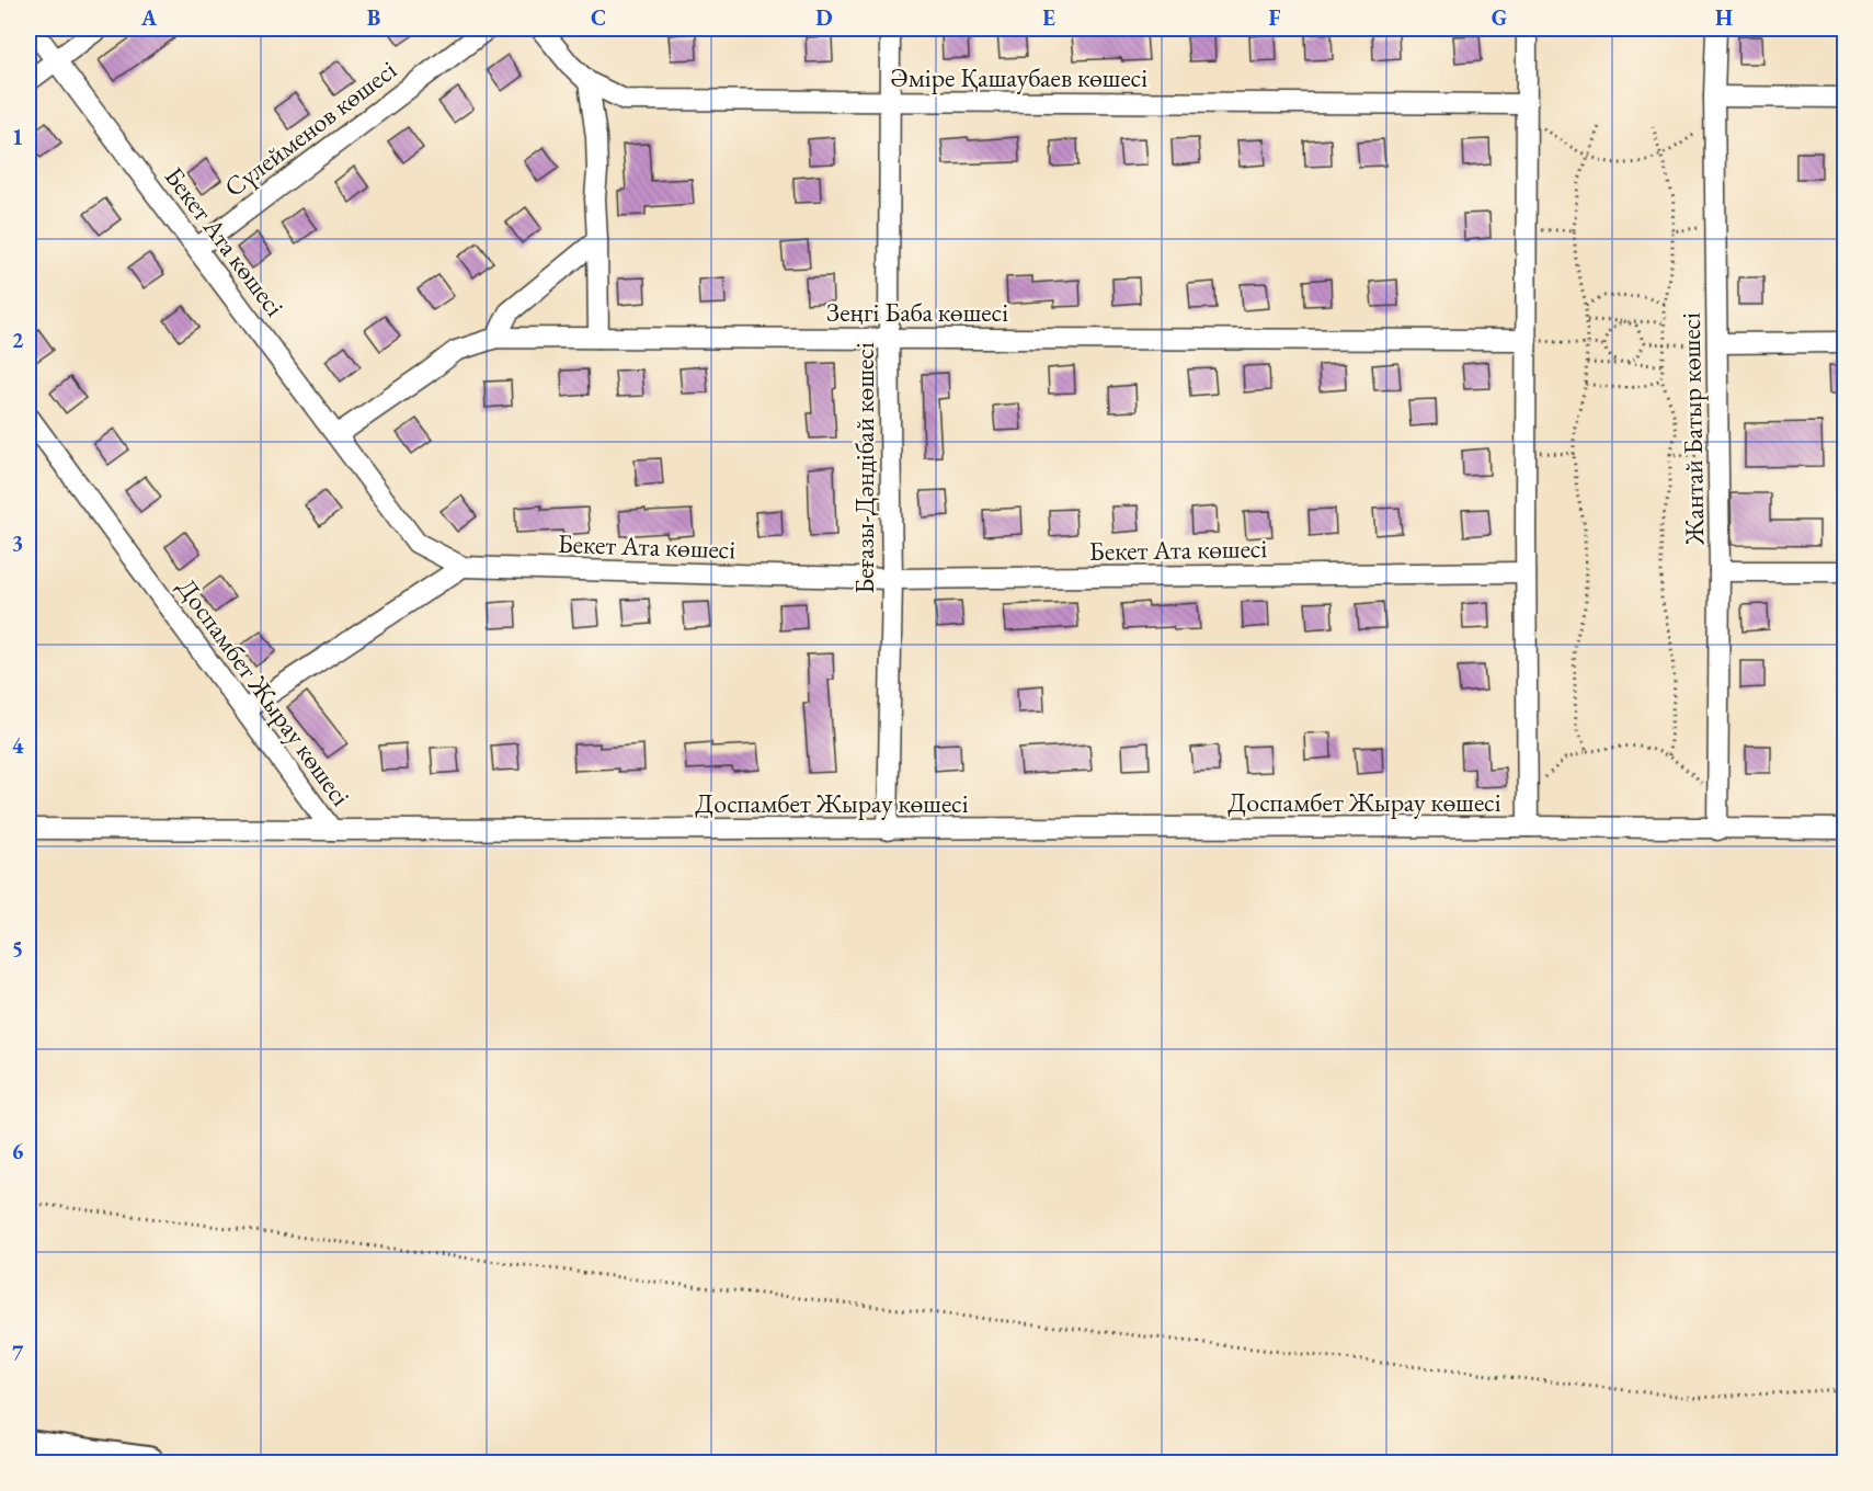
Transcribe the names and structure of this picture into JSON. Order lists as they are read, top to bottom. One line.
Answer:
{"streets":{"street":["Әміре Қашаубаев көшесі","Сүлейменов көшесі","Бекет Ата көшесі","Зеңгі Баба көшесі","Жантай Батыр көшесі","Беғазы-Дәндібай көшесі","Доспамбет Жырау көшесі"]},"crossings":[["Әміре Қашаубаев көшесі","Беғазы-Дәндібай көшесі"],["Сүлейменов көшесі","Бекет Ата көшесі"],["Бекет Ата көшесі","Зеңгі Баба көшесі"],["Бекет Ата көшесі","Беғазы-Дәндібай көшесі"],["Зеңгі Баба көшесі","Беғазы-Дәндібай көшесі"],["Жантай Батыр көшесі","Доспамбет Жырау көшесі"],["Беғазы-Дәндібай көшесі","Доспамбет Жырау көшесі"]],"grid":{"columns":["A","B","C","D","E","F","G","H"],"rows":["1","2","3","4","5","6","7"]}}
